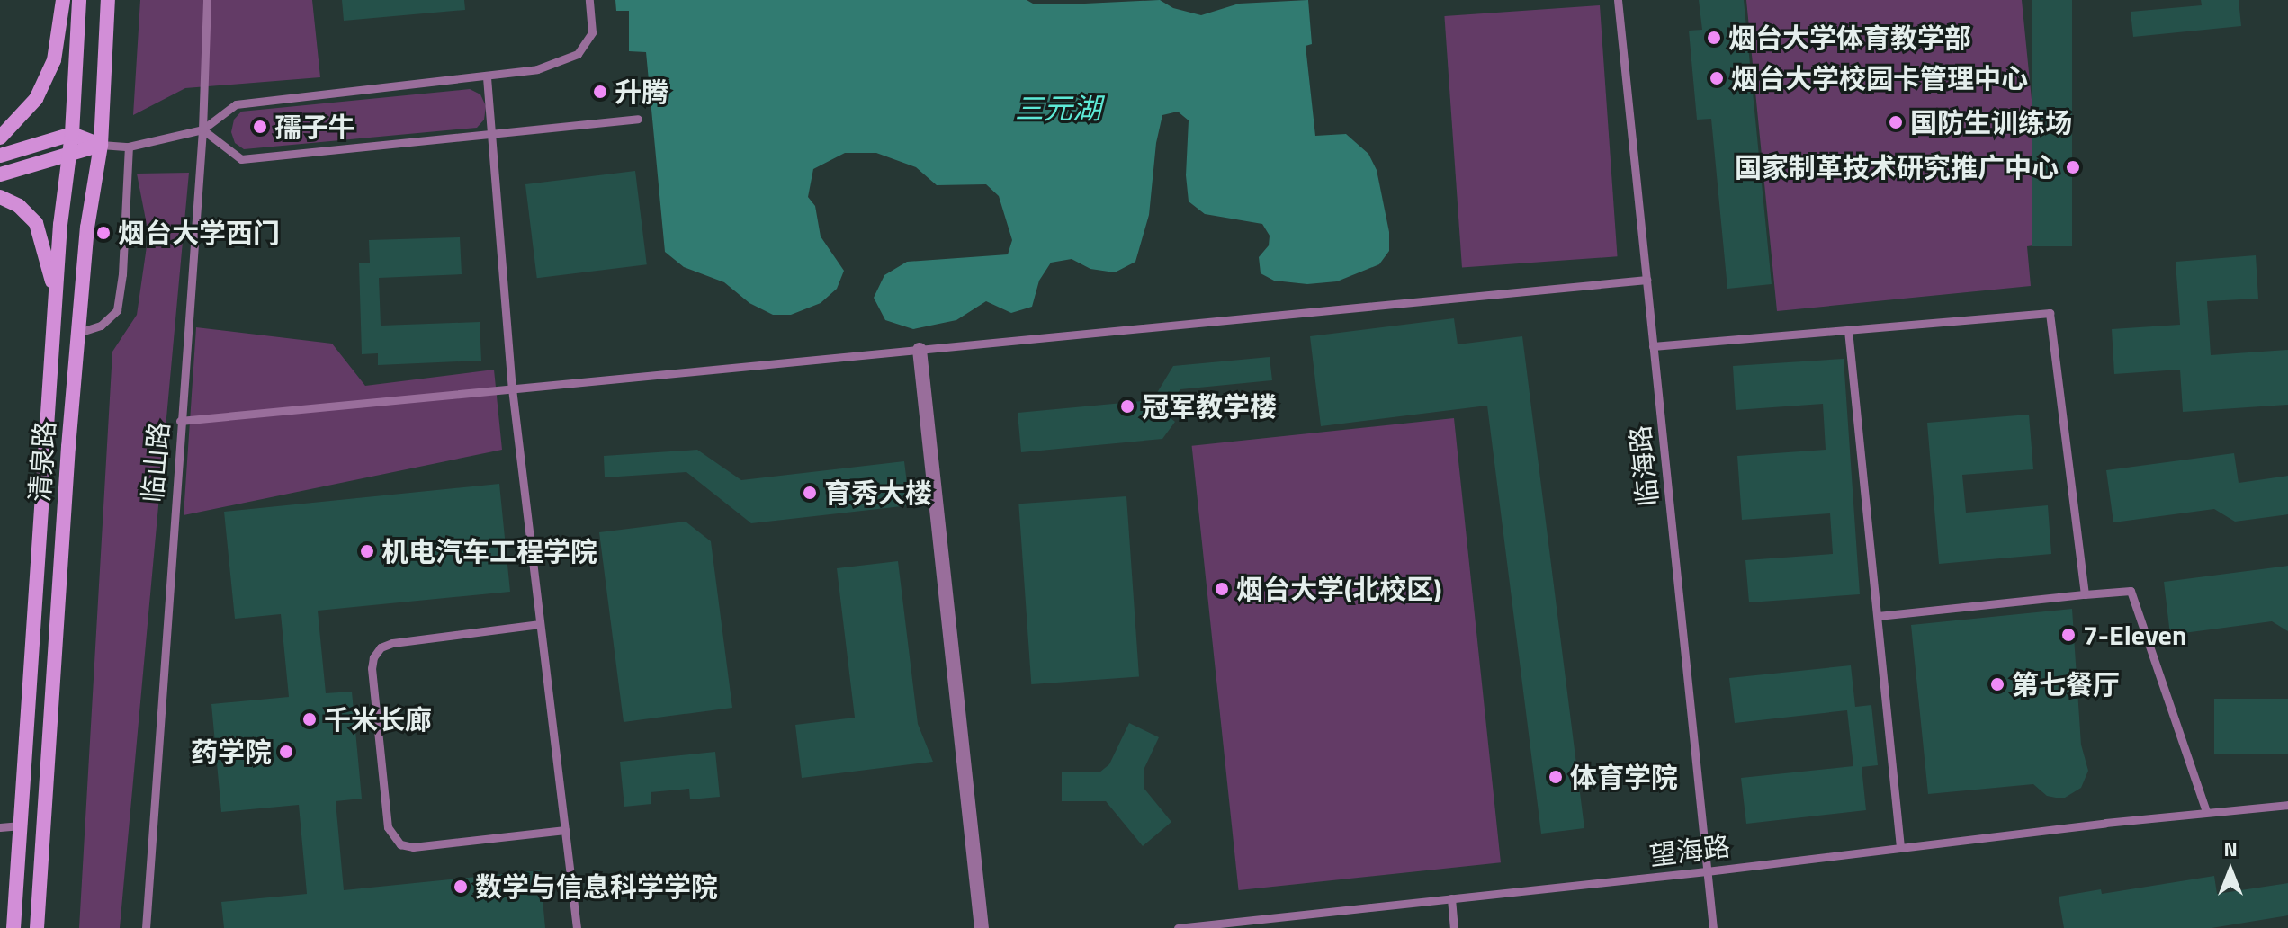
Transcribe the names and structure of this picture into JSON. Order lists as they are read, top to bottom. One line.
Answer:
{"streets":{"main road":["清泉路"],"lane":["临山路","临海路","望海路"]},"crossings":[["临海路","望海路"]],"water":["三元湖"],"places":["烟台大学体育教学部","烟台大学校园卡管理中心","升腾","国防生训练场","孺子牛","国家制革技术研究推广中心","烟台大学西门","冠军教学楼","育秀大楼","机电汽车工程学院","烟台大学(北校区)","7-Eleven","第七餐厅","千米长廊","药学院","体育学院","数学与信息科学学院"],"north":"top"}
